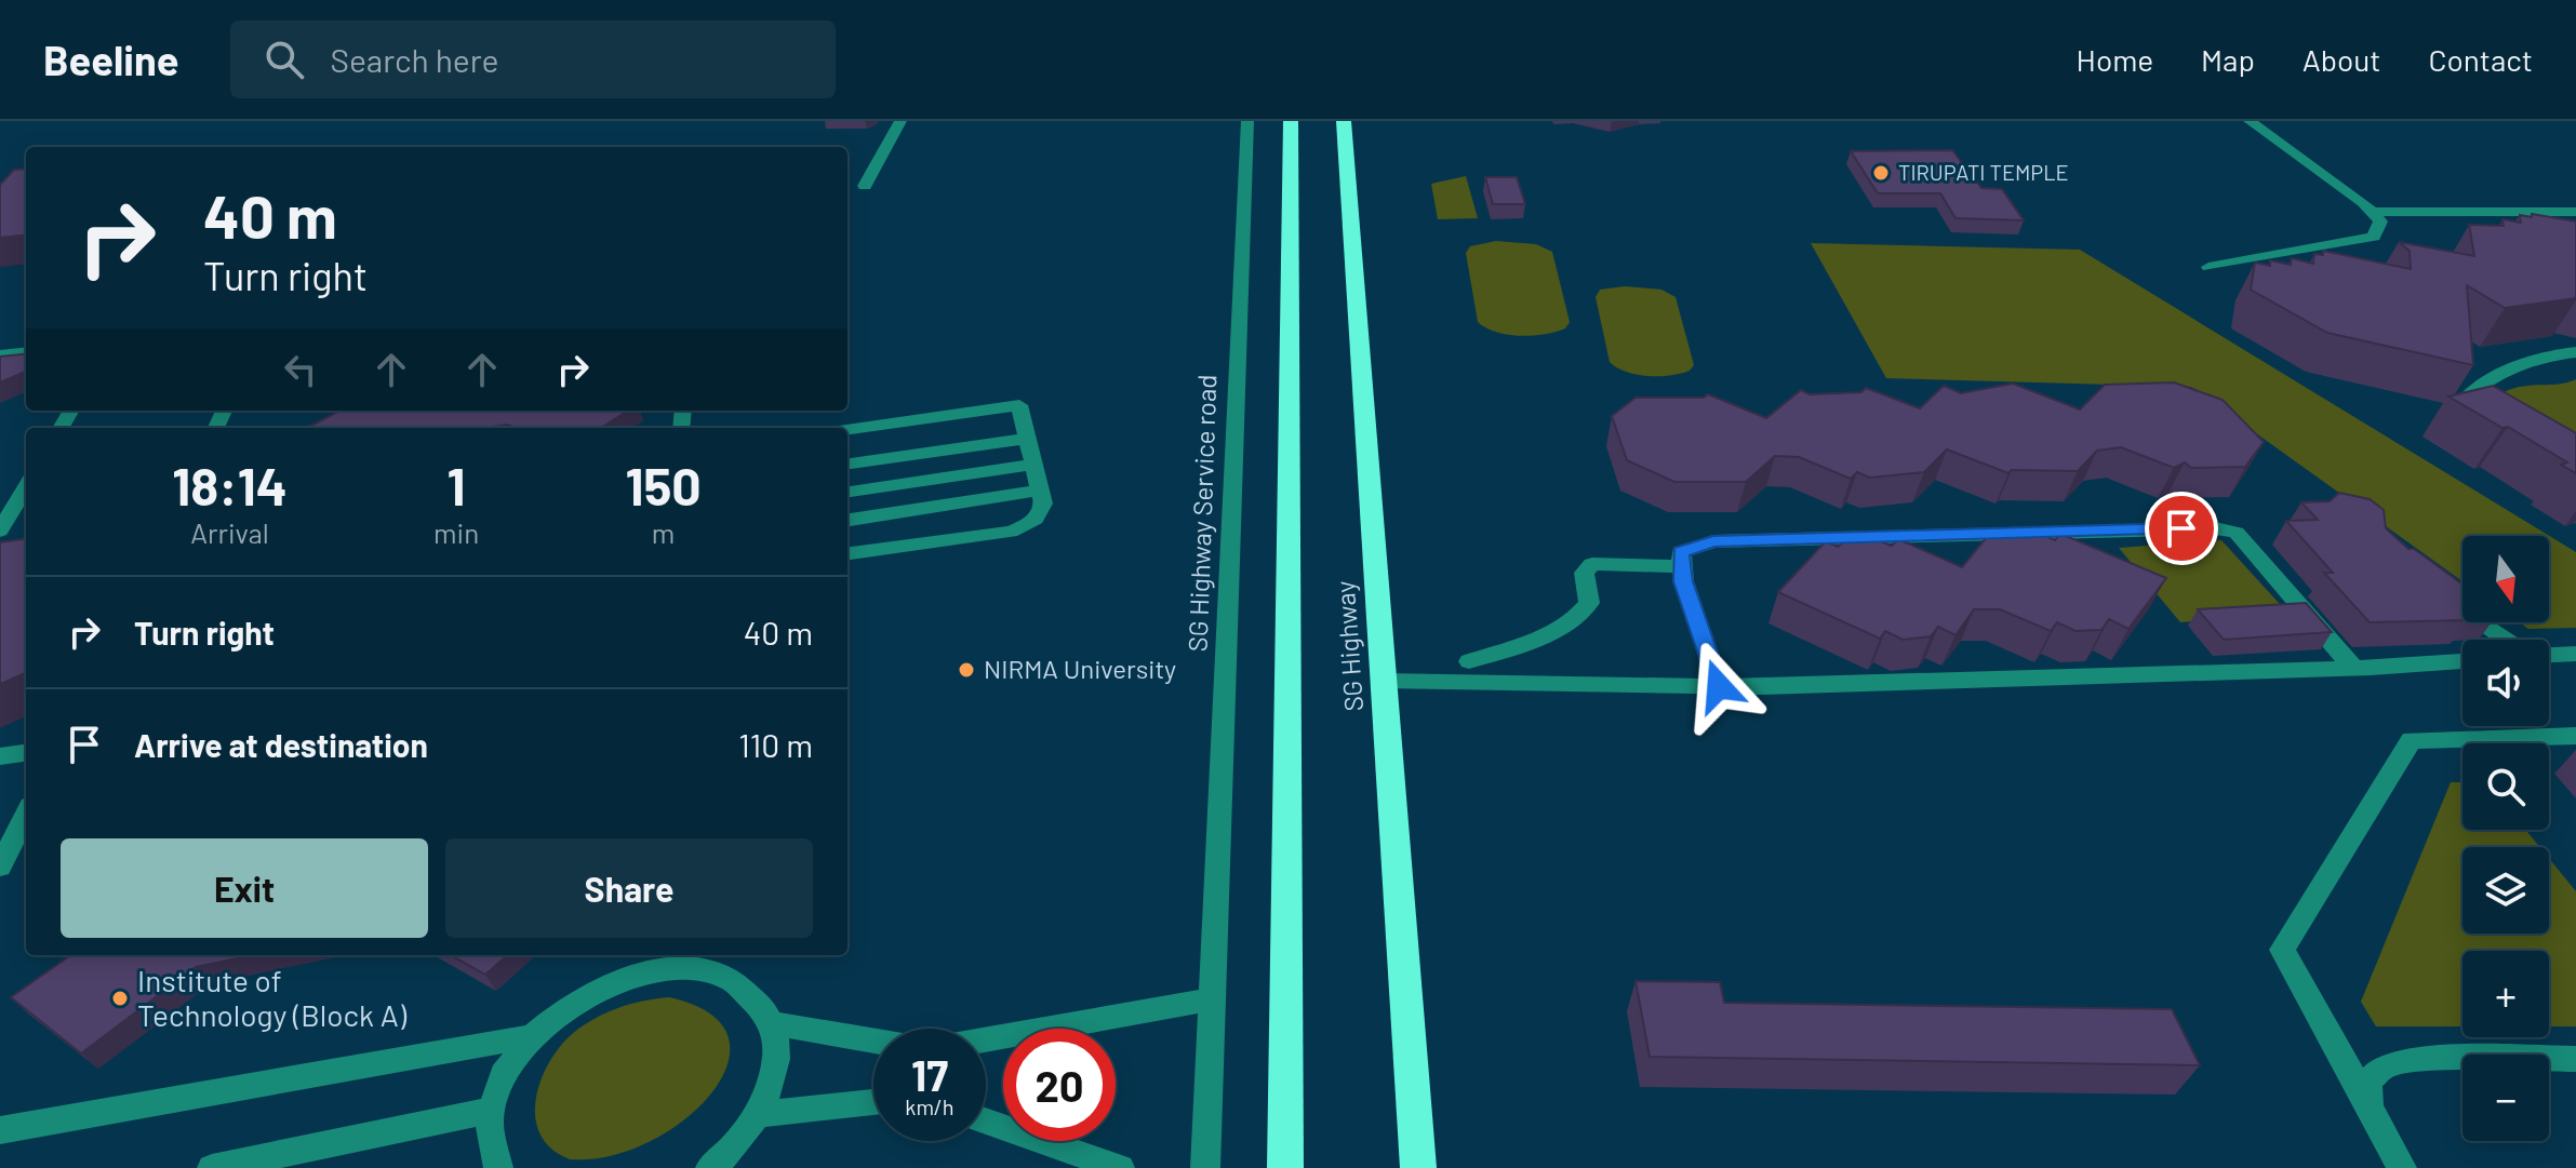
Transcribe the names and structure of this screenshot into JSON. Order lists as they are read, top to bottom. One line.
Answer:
{"streets":{"highway":["SG Highway"],"street":["SG Highway Service road"]},"places":["TIRUPATI TEMPLE","NIRMA University","Institute of Technology (Block A)"],"north":"bottom","page":{"header":"Beeline","search":"Search here","nav":["Home","Map","About","Contact"],"turn":["40 m","Turn right"],"eta":["18:14","Arrival","1","min","150","m"],"map_buttons":["+","−"],"list":[{"name":"Turn right","value":"40 m"},{"name":"Arrive at destination","value":"110 m"}],"buttons":["Exit","Share"],"speed":"17 km/h","limit":"20"}}
